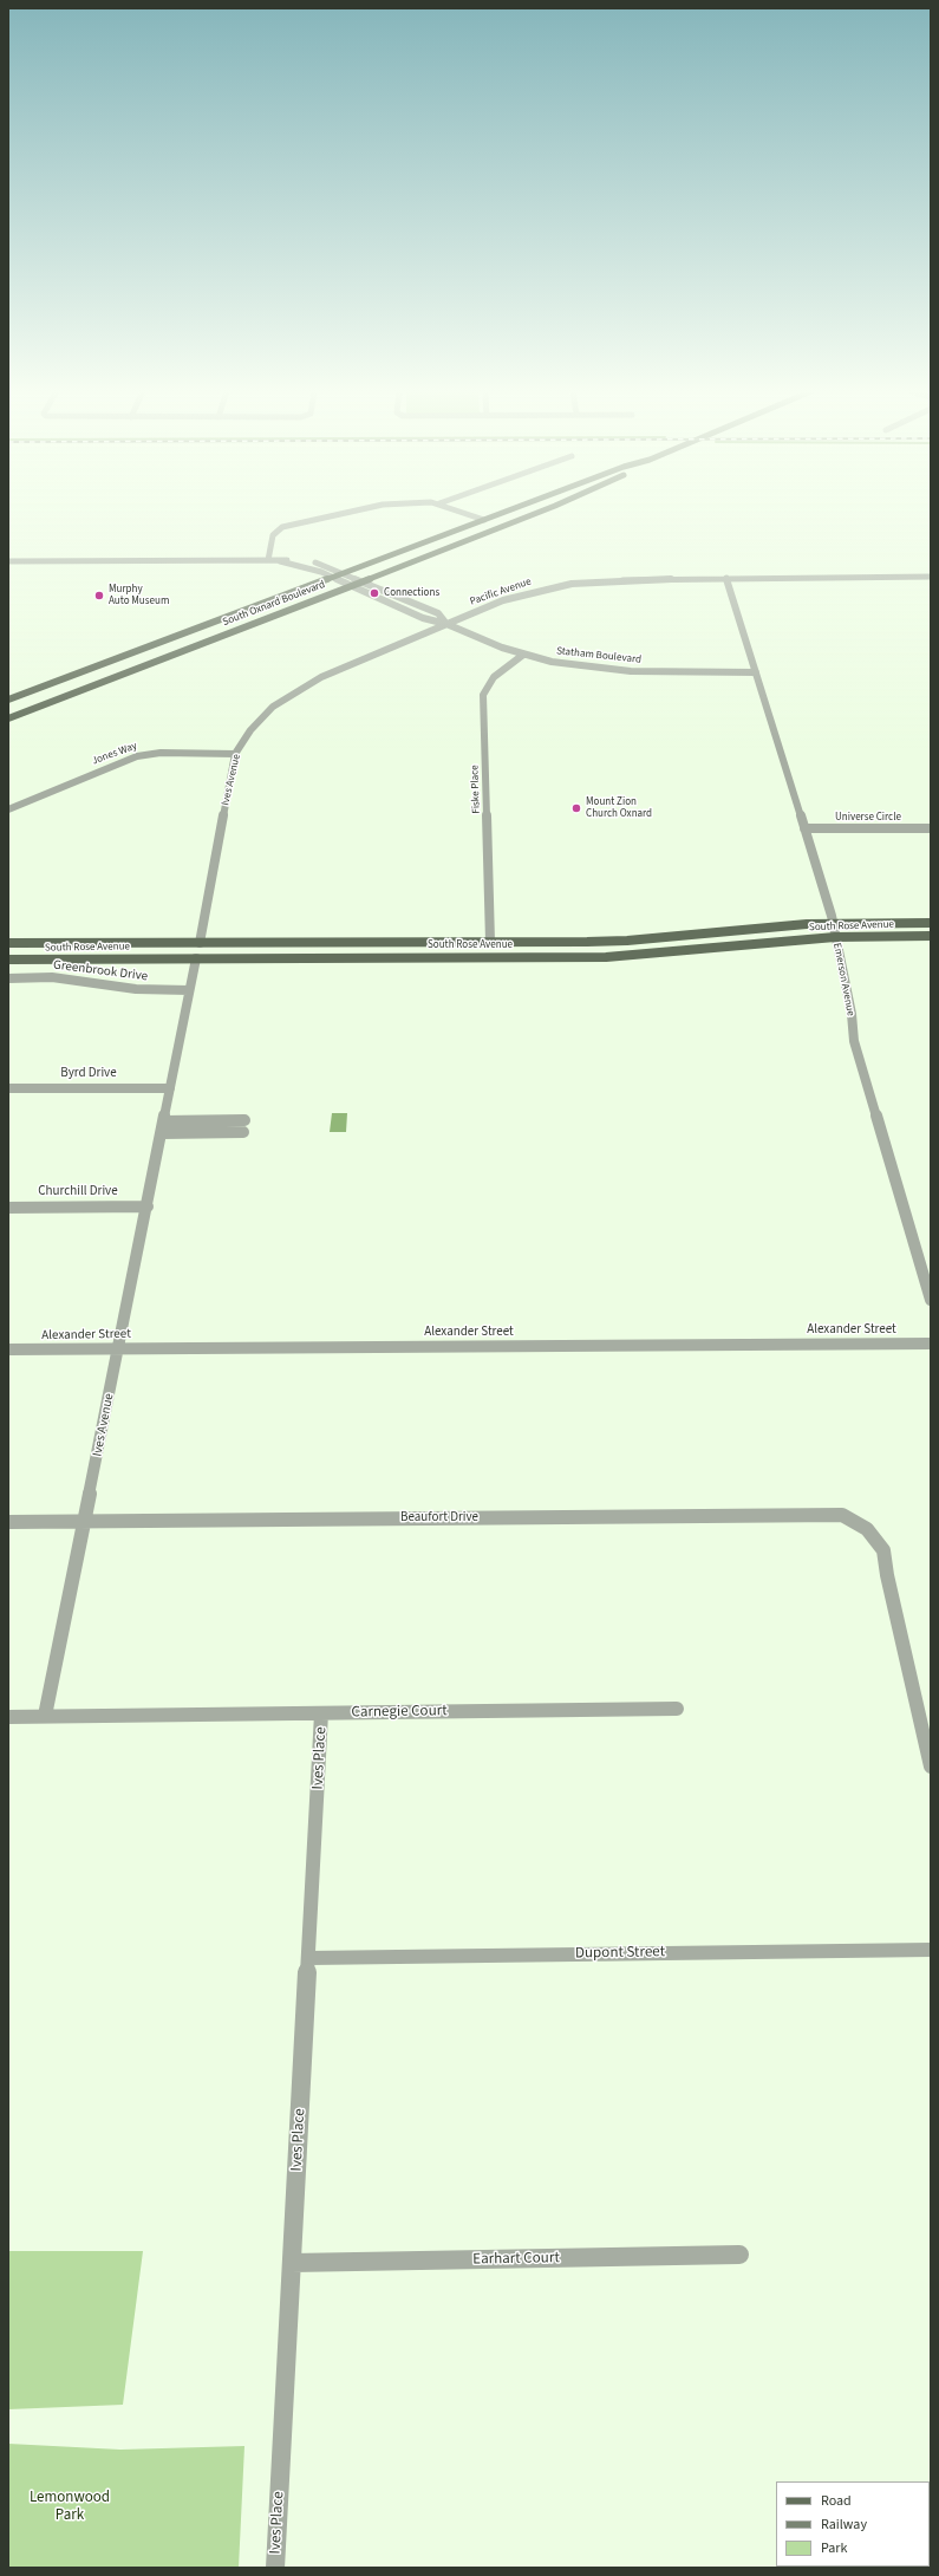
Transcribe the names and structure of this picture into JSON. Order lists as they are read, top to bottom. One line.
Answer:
{"streets":{"main road":["South Oxnard Boulevard","South Rose Avenue"],"street":["Pacific Avenue","Statham Boulevard","Jones Way","Ives Avenue","Fiske Place","Universe Circle","Greenbrook Drive","Emerson Avenue","Byrd Drive","Churchill Drive","Alexander Street","Beaufort Drive","Carnegie Court","Ives Place","Dupont Street","Earhart Court"]},"crossings":[["Pacific Avenue","Statham Boulevard"],["Pacific Avenue","Ives Avenue"],["Pacific Avenue","Emerson Avenue"],["South Oxnard Boulevard","Statham Boulevard"],["Statham Boulevard","Ives Avenue"],["Statham Boulevard","Fiske Place"],["Statham Boulevard","Emerson Avenue"],["Jones Way","Ives Avenue"],["Ives Avenue","South Rose Avenue"],["Ives Avenue","Greenbrook Drive"],["Ives Avenue","Byrd Drive"],["Ives Avenue","Churchill Drive"],["Ives Avenue","Alexander Street"],["Ives Avenue","Beaufort Drive"],["Ives Avenue","Carnegie Court"],["Fiske Place","South Rose Avenue"],["Universe Circle","Emerson Avenue"],["South Rose Avenue","Emerson Avenue"],["Carnegie Court","Ives Place"],["Ives Place","Dupont Street"],["Ives Place","Earhart Court"]],"parks":["Lemonwood Park"],"places":["Connections","Murphy Auto Museum","Mount Zion Church Oxnard"],"legend":["Road","Railway","Park"]}
